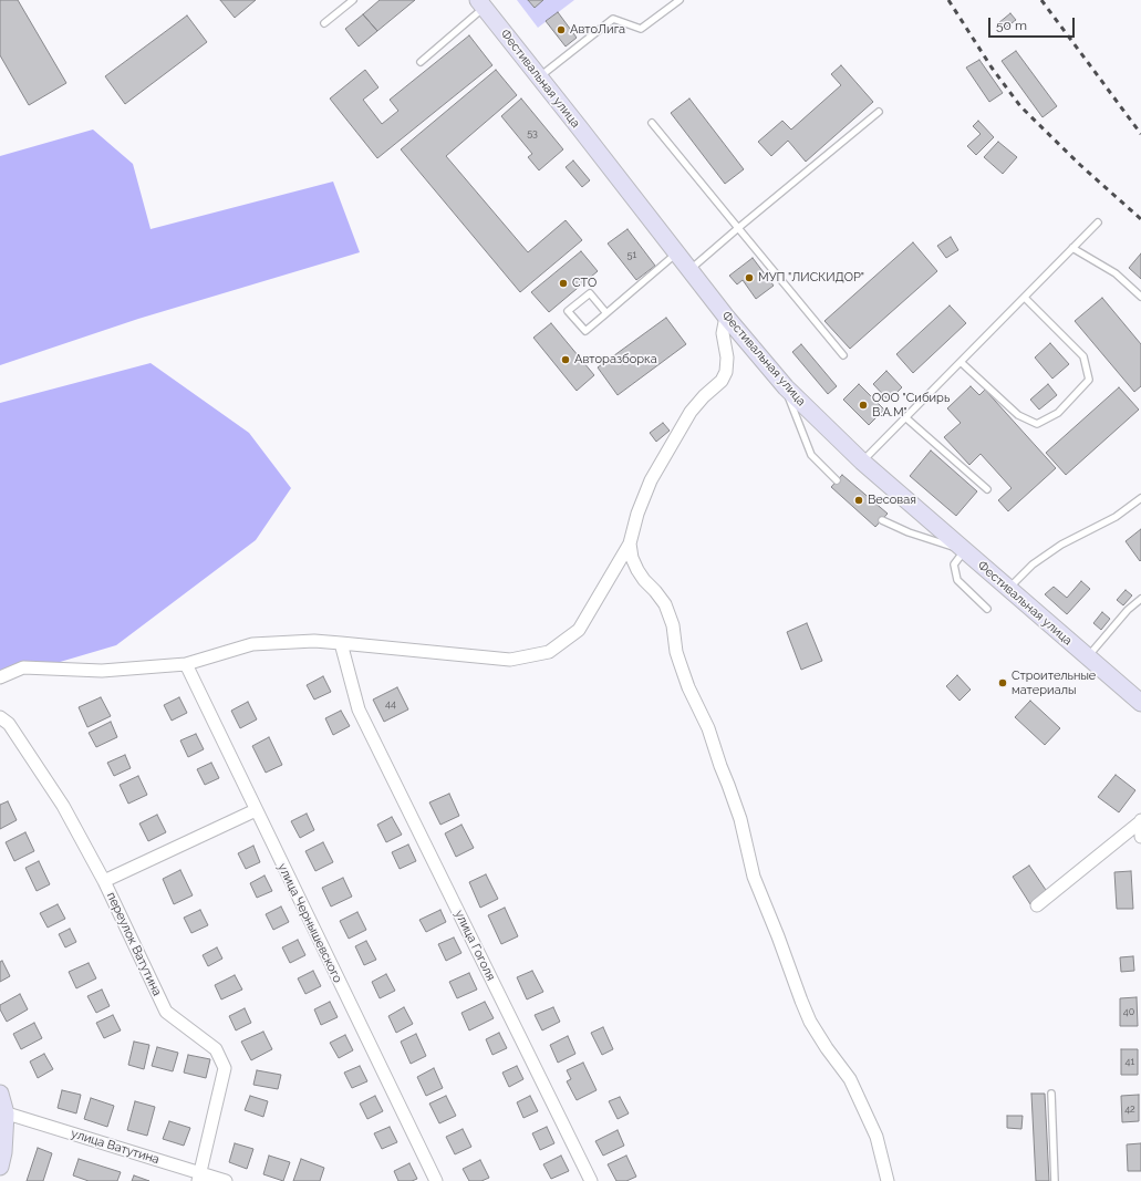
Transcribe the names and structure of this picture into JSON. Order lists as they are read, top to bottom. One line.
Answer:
{"streets":{"main road":["Фестивальная улица"],"street":["улица Чернышевского","переулок Ватутина","улица Гоголя","улица Ватутина"]},"crossings":[["переулок Ватутина","улица Ватутина"]],"places":["АвтоЛига","МУП \"ЛИСКИДОР\"","СТО","Авторазборка","ООО \"Сибирь В.А.М\"","Весовая","Строительные материалы"],"house_numbers":["53","51","44","40","41","42"],"scale_bar":"50 m"}
